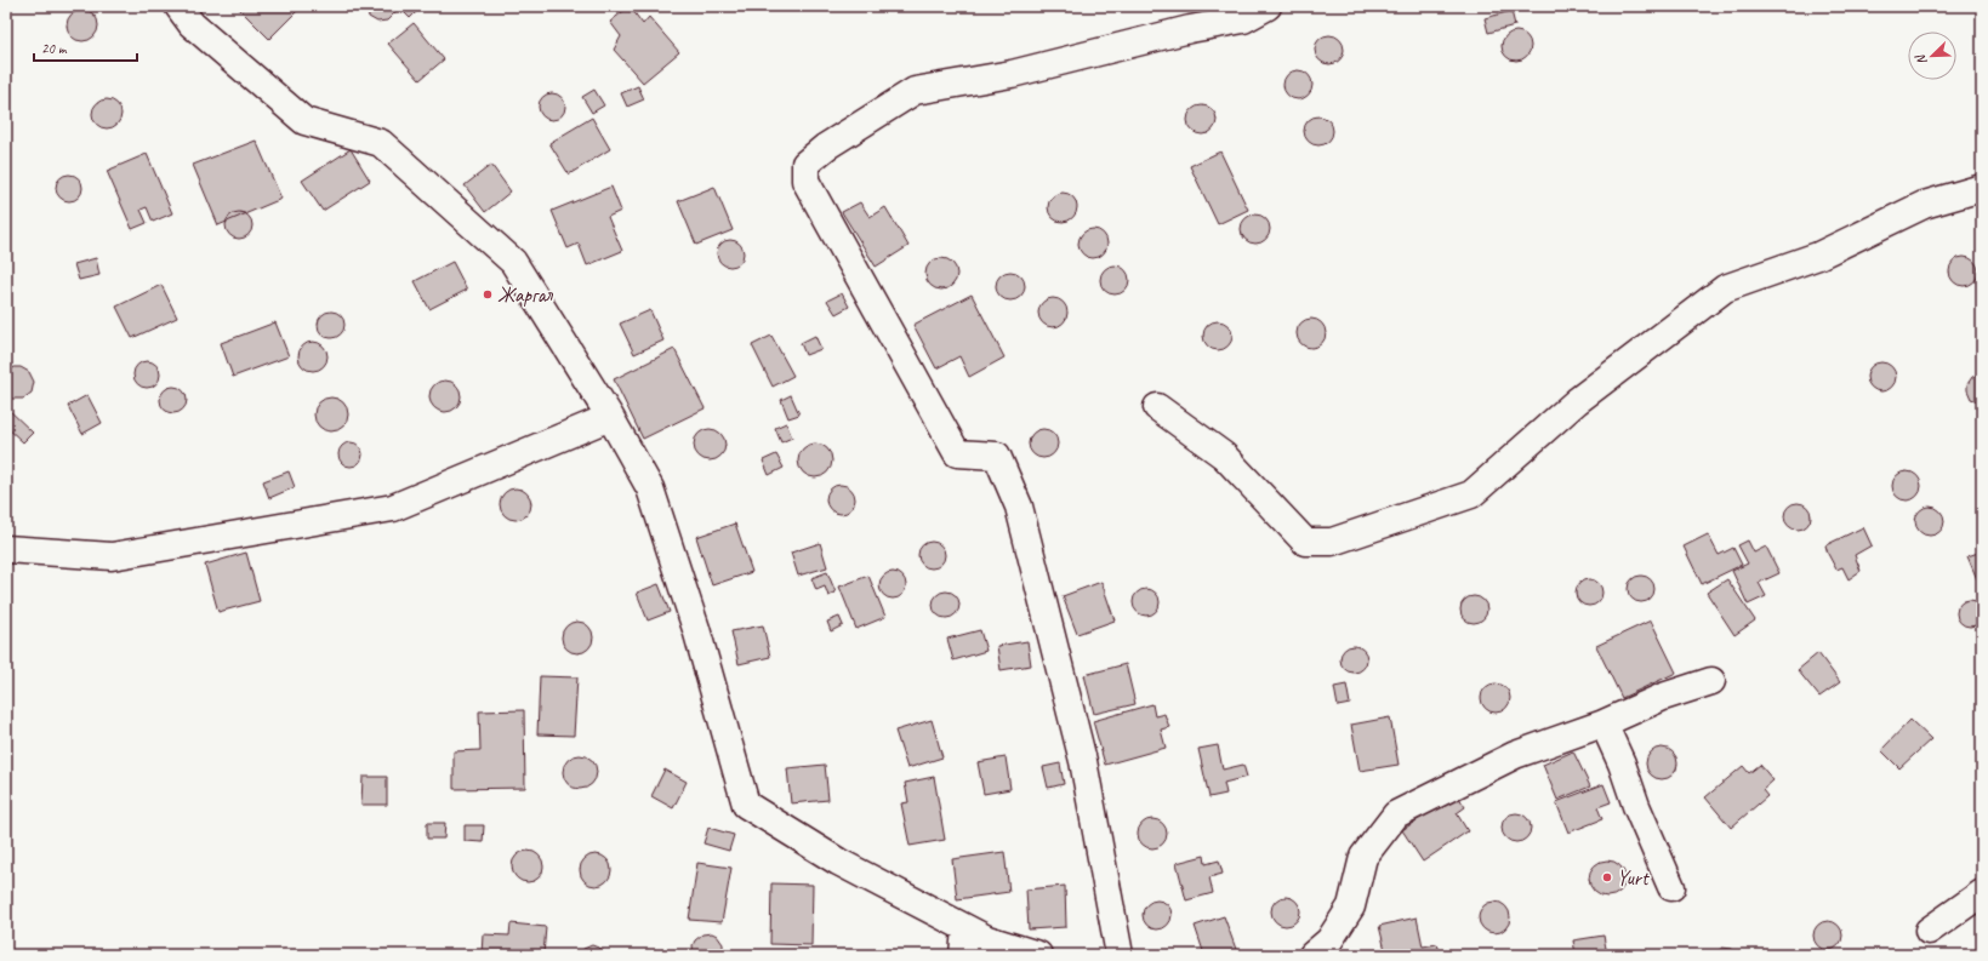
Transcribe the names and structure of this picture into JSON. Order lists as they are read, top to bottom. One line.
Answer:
{"places":["Жаргал","Yurt"],"scale_bar":"20 m","north":"bottom left"}
